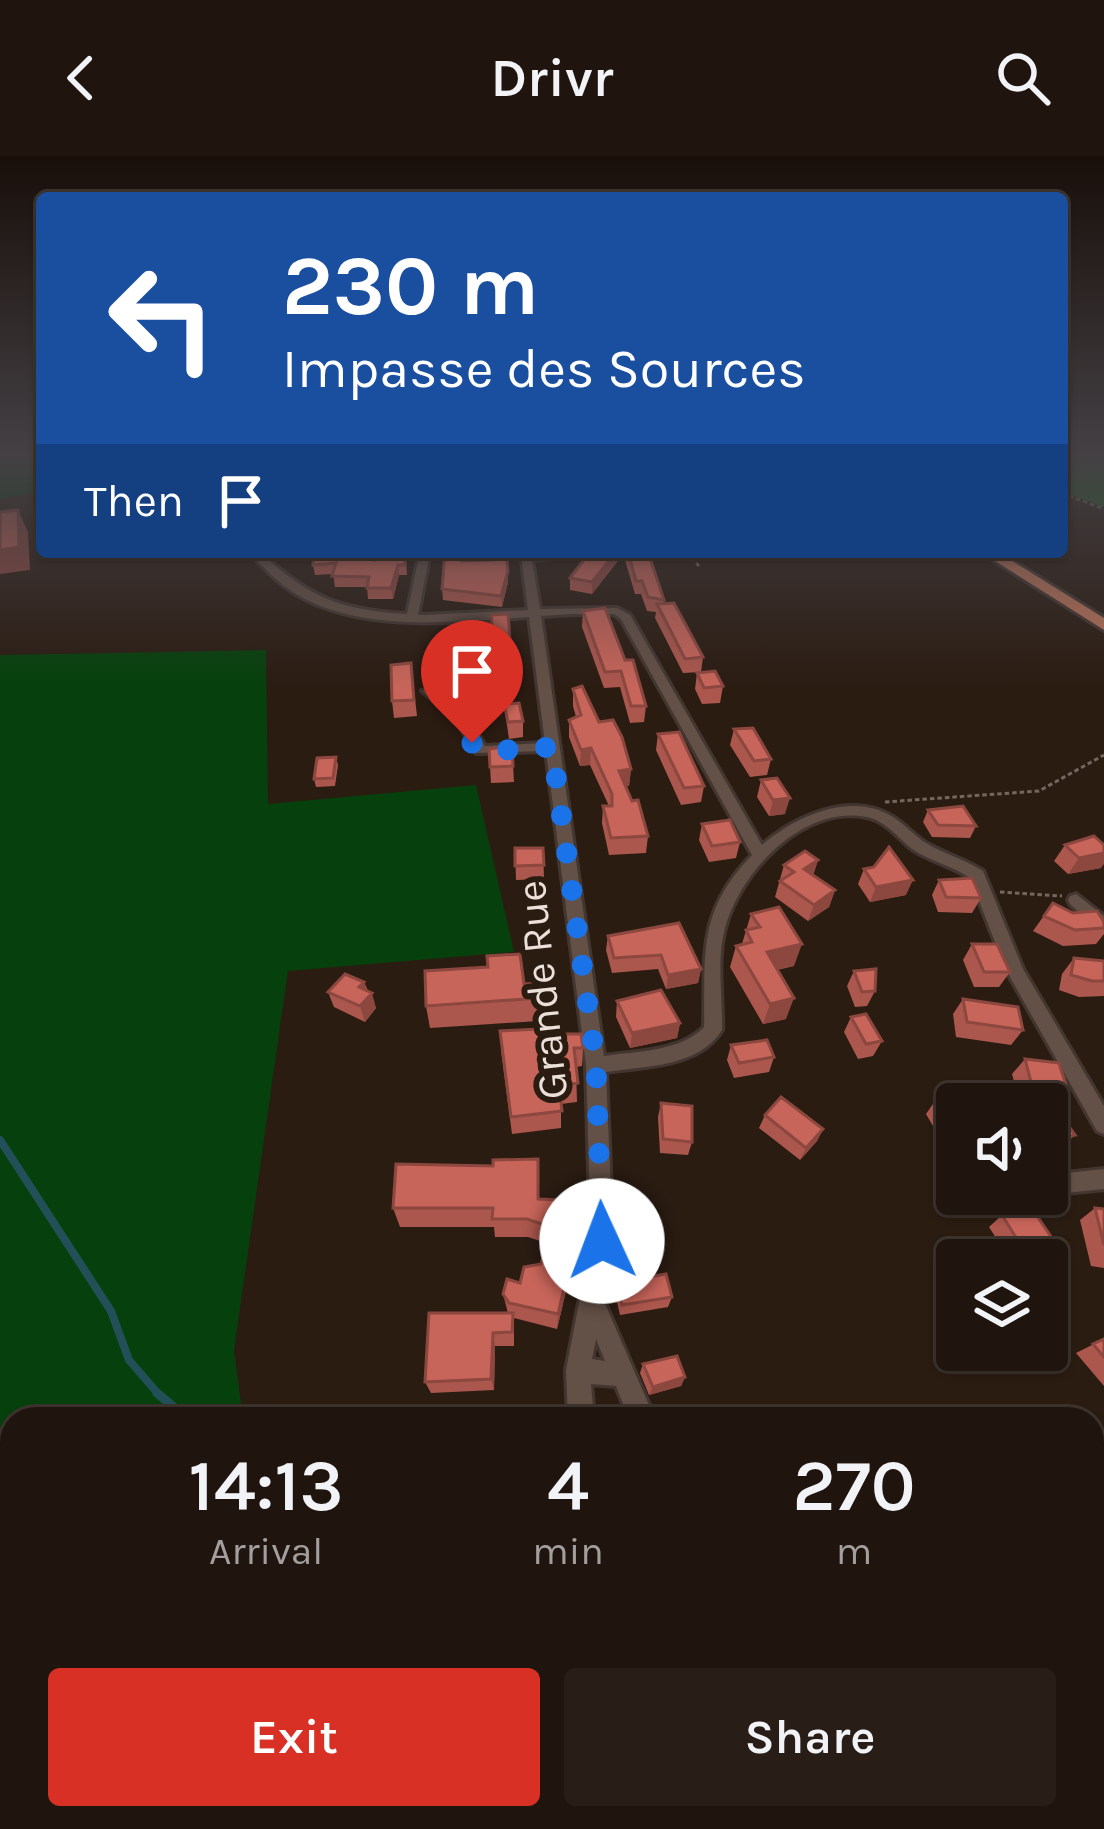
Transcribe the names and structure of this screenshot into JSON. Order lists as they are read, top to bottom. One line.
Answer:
{"streets":{"street":["Grande Rue"]},"page":{"header":"Drivr","turn":["230 m","Impasse des Sources"],"then":"Then","eta":["14:13","Arrival","4","min","270","m"],"buttons":["Exit","Share"]}}
